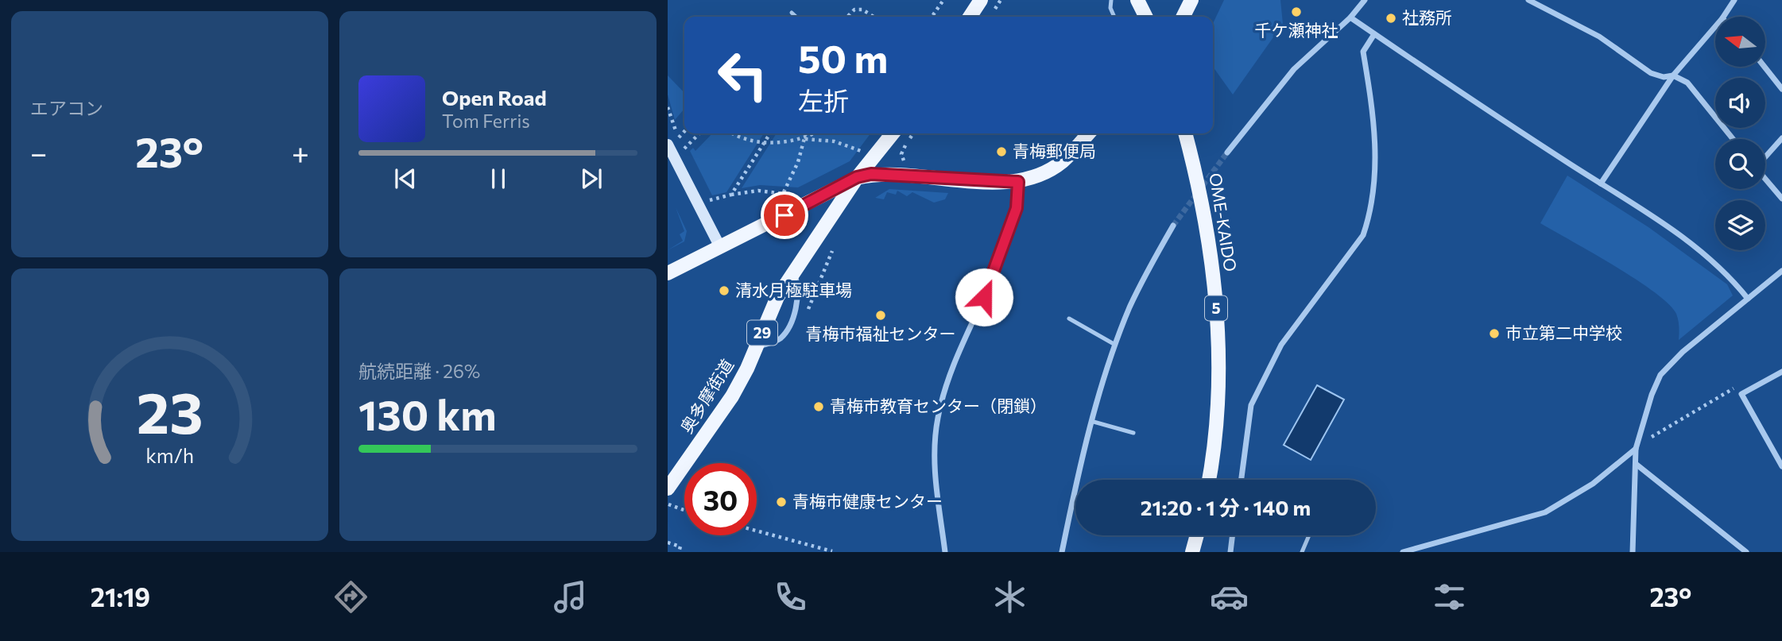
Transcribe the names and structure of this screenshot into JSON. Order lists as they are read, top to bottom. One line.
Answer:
{"streets":{"main road":["OME-KAIDO","5","29","奥多摩街道"]},"crossings":[["29","奥多摩街道"]],"places":["千ケ瀬神社","社務所","青梅郵便局","清水月極駐車場","青梅市福祉センター","市立第二中学校","青梅市教育センター（閉鎖）","青梅市健康センター"],"north":"left","page":{"tile":["エアコン",["航続距離 · 26%","130 km"]],"turn":["50 m","左折"],"song":["Open Road","Tom Ferris"],"heat":["−","23°","+"],"limit":"30","trip":"21:20 · 1 分 · 140 m","tabs":["21:19","23°"],"gauge":["23","km/h"]}}
